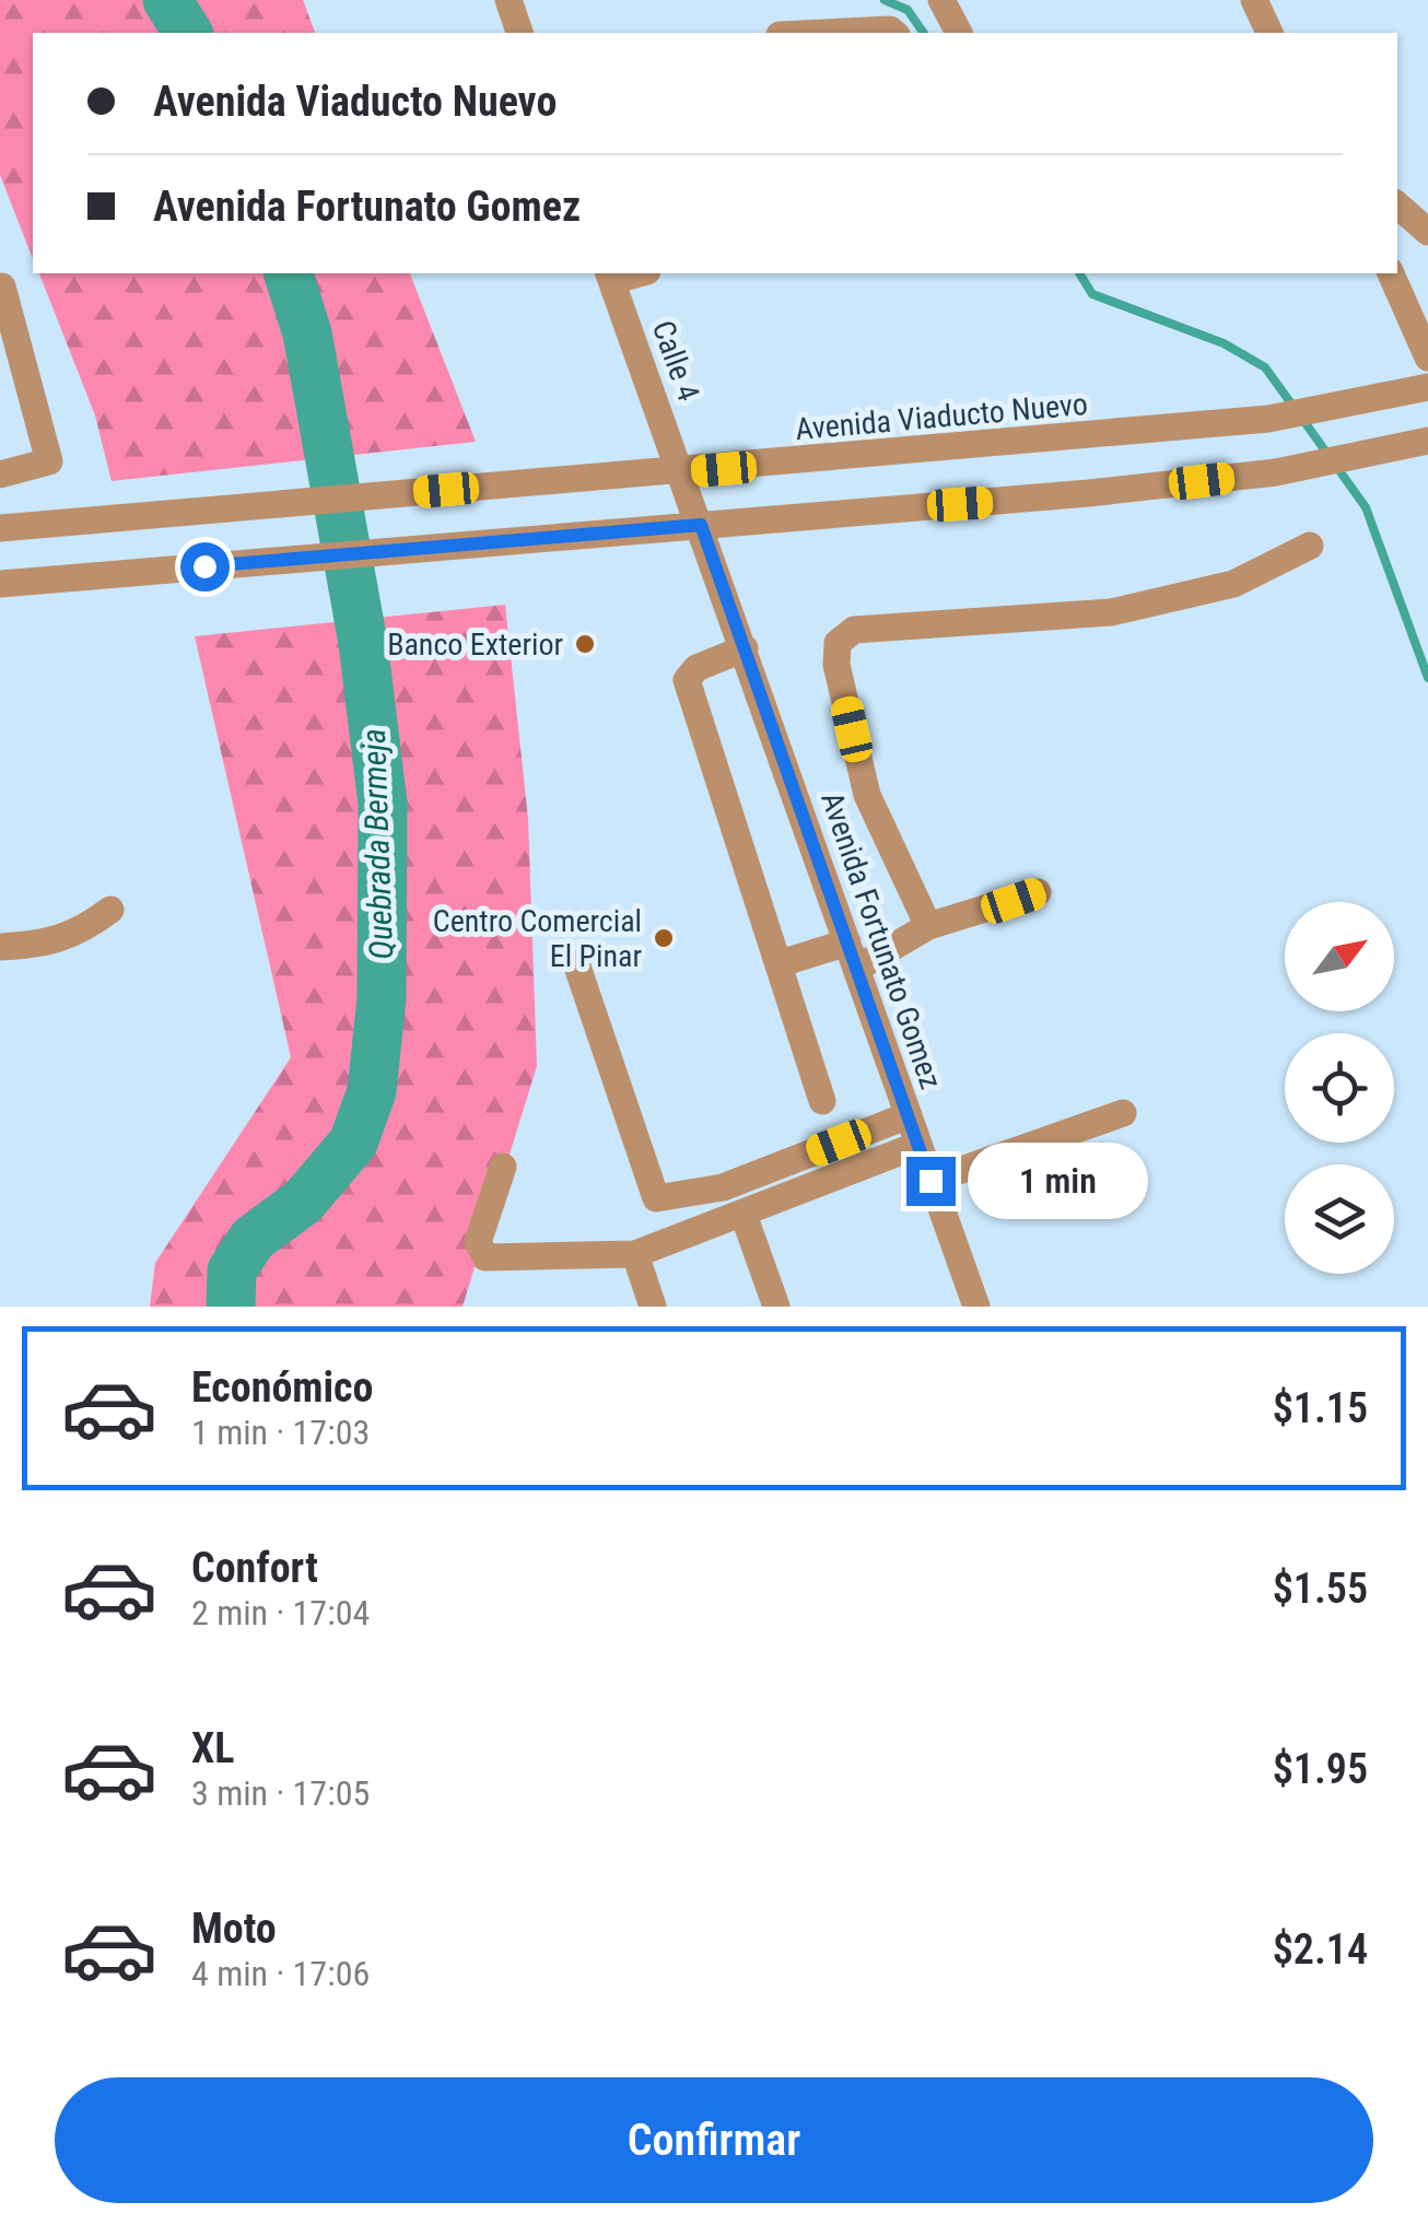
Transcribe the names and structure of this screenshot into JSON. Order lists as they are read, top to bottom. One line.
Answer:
{"streets":{"street":["Calle 4","Avenida Viaducto Nuevo","Avenida Fortunato Gomez"]},"crossings":[["Calle 4","Avenida Viaducto Nuevo"],["Calle 4","Avenida Fortunato Gomez"],["Avenida Viaducto Nuevo","Avenida Fortunato Gomez"]],"water":["Quebrada Bermeja"],"places":["Banco Exterior","Centro Comercial El Pinar"],"north":"top right","page":{"banner":["Avenida Viaducto Nuevo","Avenida Fortunato Gomez"],"bubble":"1 min","list":[{"name":"Económico","note":"1 min · 17:03","value":"$1.15"},{"name":"Confort","note":"2 min · 17:04","value":"$1.55"},{"name":"XL","note":"3 min · 17:05","value":"$1.95"},{"name":"Moto","note":"4 min · 17:06","value":"$2.14"}],"buttons":"Confirmar"}}
